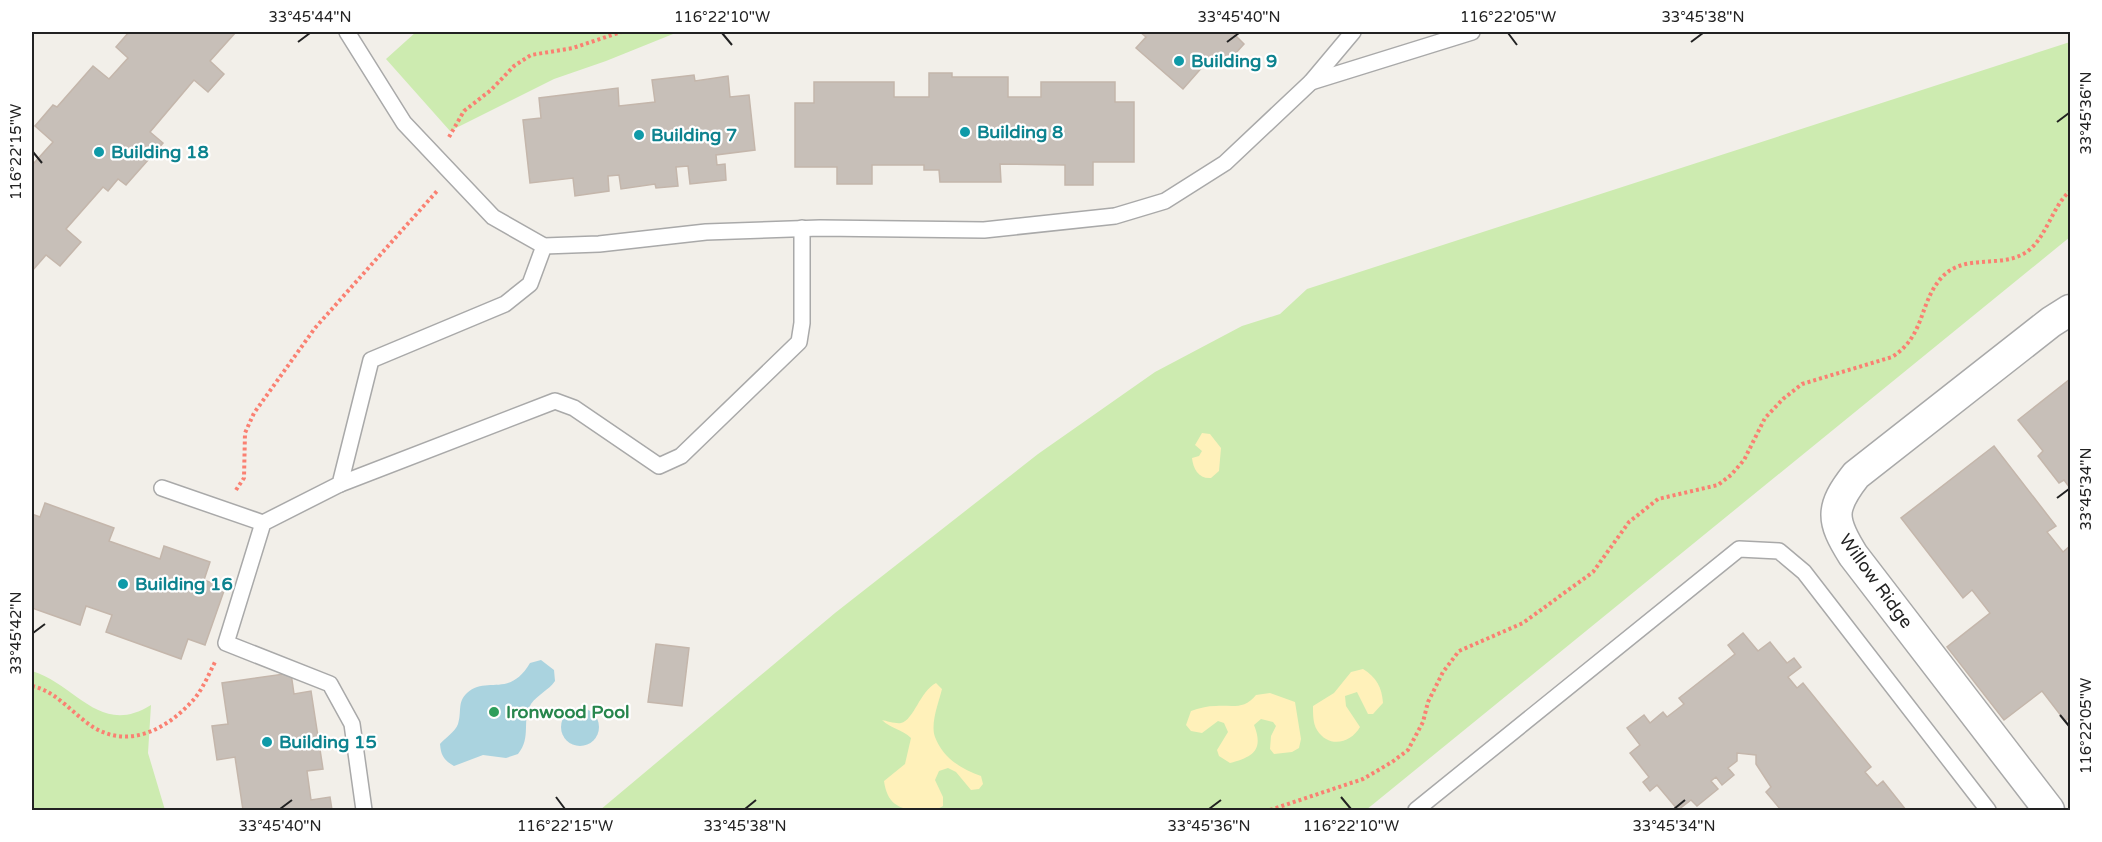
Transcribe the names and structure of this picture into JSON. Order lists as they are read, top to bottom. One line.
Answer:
{"streets":{"street":["Willow Ridge"]},"places":["Building 9","Building 8","Building 7","Building 18","Building 16","Ironwood Pool","Building 15"],"coordinates":["33°45'44\"N","116°22'10\"W","33°45'40\"N","116°22'05\"W","33°45'38\"N","33°45'36\"N","116°22'15\"W","33°45'34\"N","33°45'42\"N"]}
